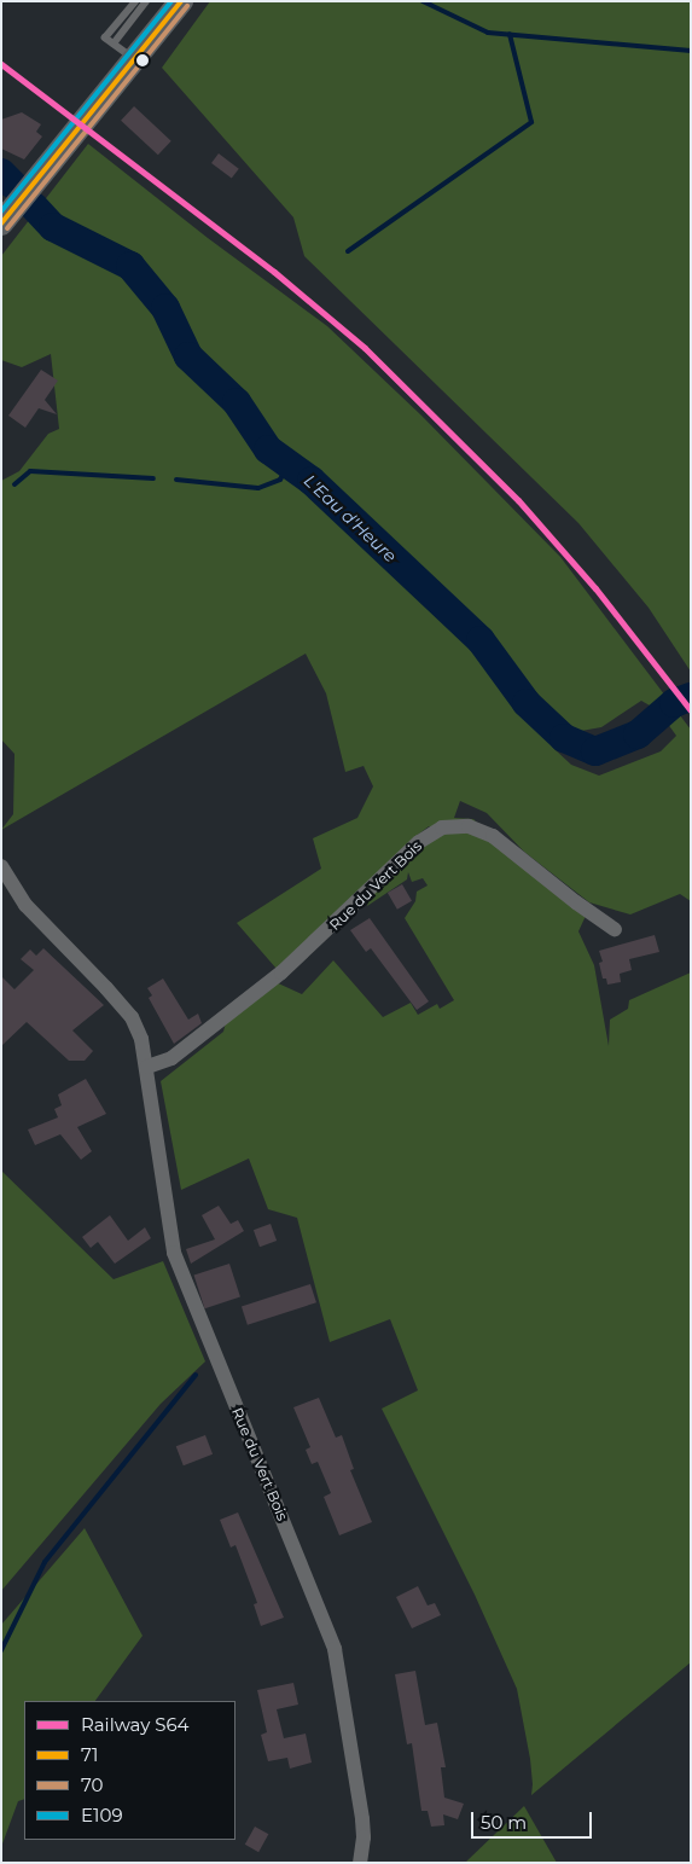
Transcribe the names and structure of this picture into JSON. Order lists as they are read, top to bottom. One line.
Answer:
{"streets":{"street":["Rue du Vert Bois"]},"water":["L'Eau d'Heure"],"lines":["transit line 71","transit line E109","transit line 70","rail line S64"],"legend":["Railway S64","71","70","E109"],"scale_bar":"50 m"}
